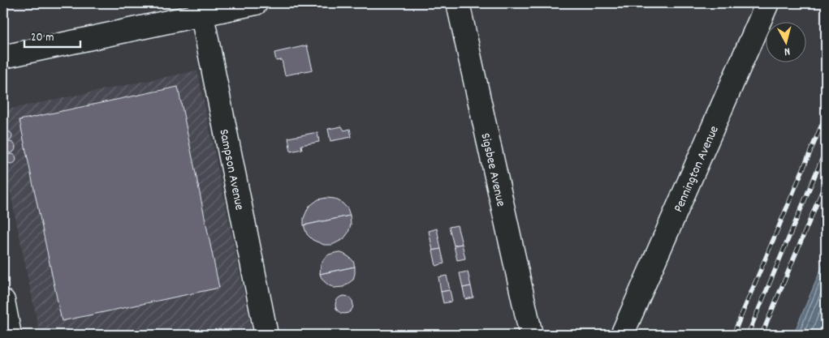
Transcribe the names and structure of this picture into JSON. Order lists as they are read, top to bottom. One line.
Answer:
{"streets":{"street":["Sigsbee Avenue","Pennington Avenue","Sampson Avenue"]},"scale_bar":"20 m","north":"bottom"}
